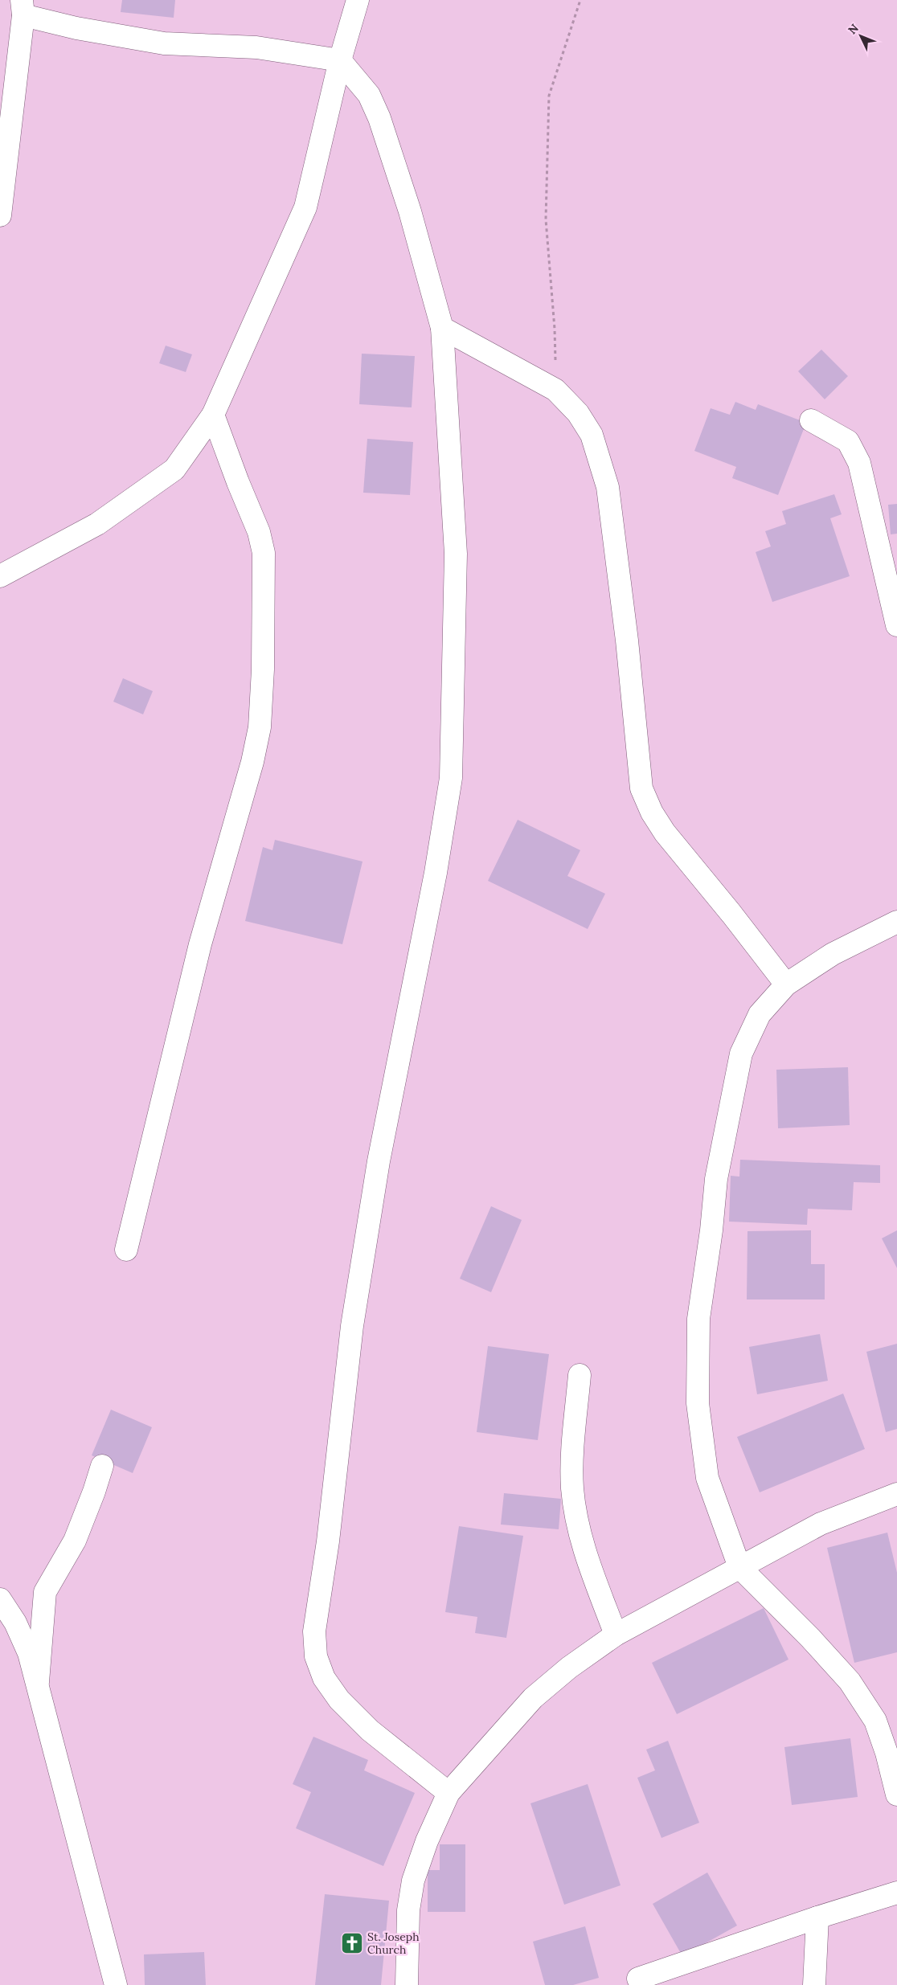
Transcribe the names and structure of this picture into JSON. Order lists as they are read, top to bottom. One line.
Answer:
{"places":{"church":["St. Joseph Church"]},"north":"top left"}
